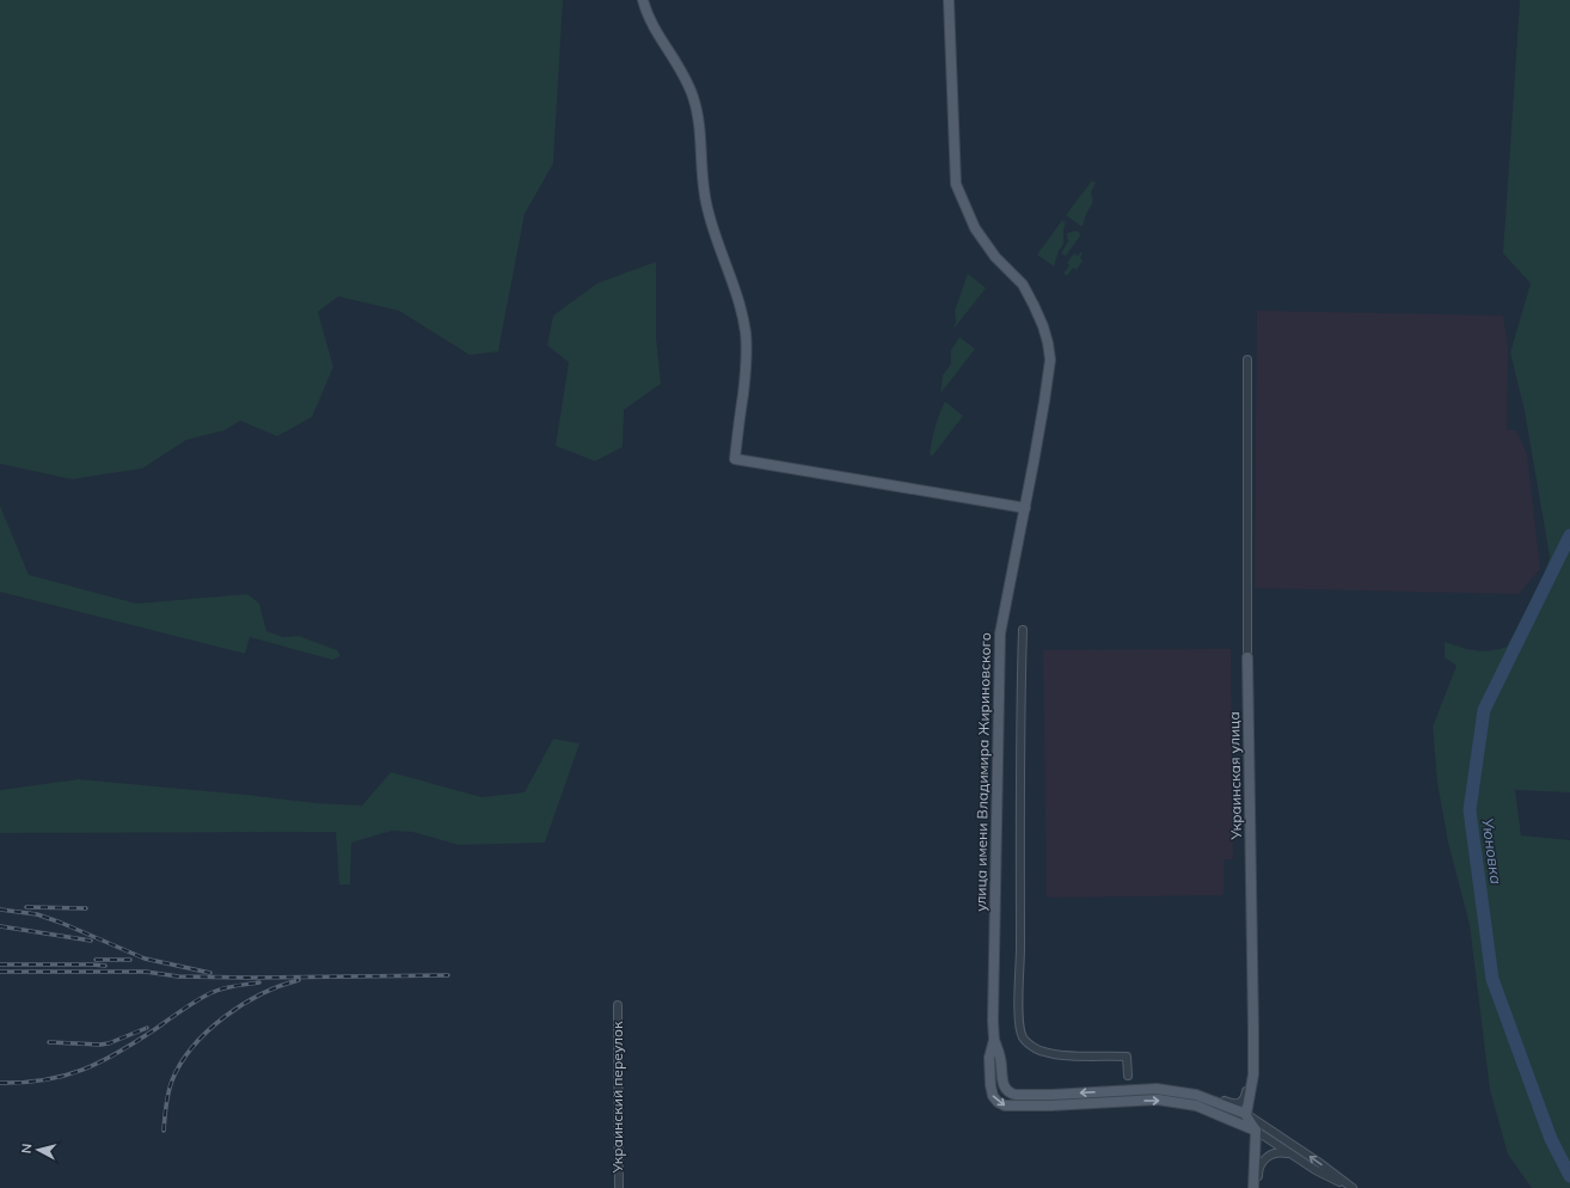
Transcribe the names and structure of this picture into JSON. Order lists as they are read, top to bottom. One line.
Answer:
{"streets":{"main road":["улица имени Владимира Жириновского","Украинская улица"],"street":["Украинский переулок"]},"crossings":[["улица имени Владимира Жириновского","Украинская улица"]],"water":["Уюновка"],"north":"left"}
